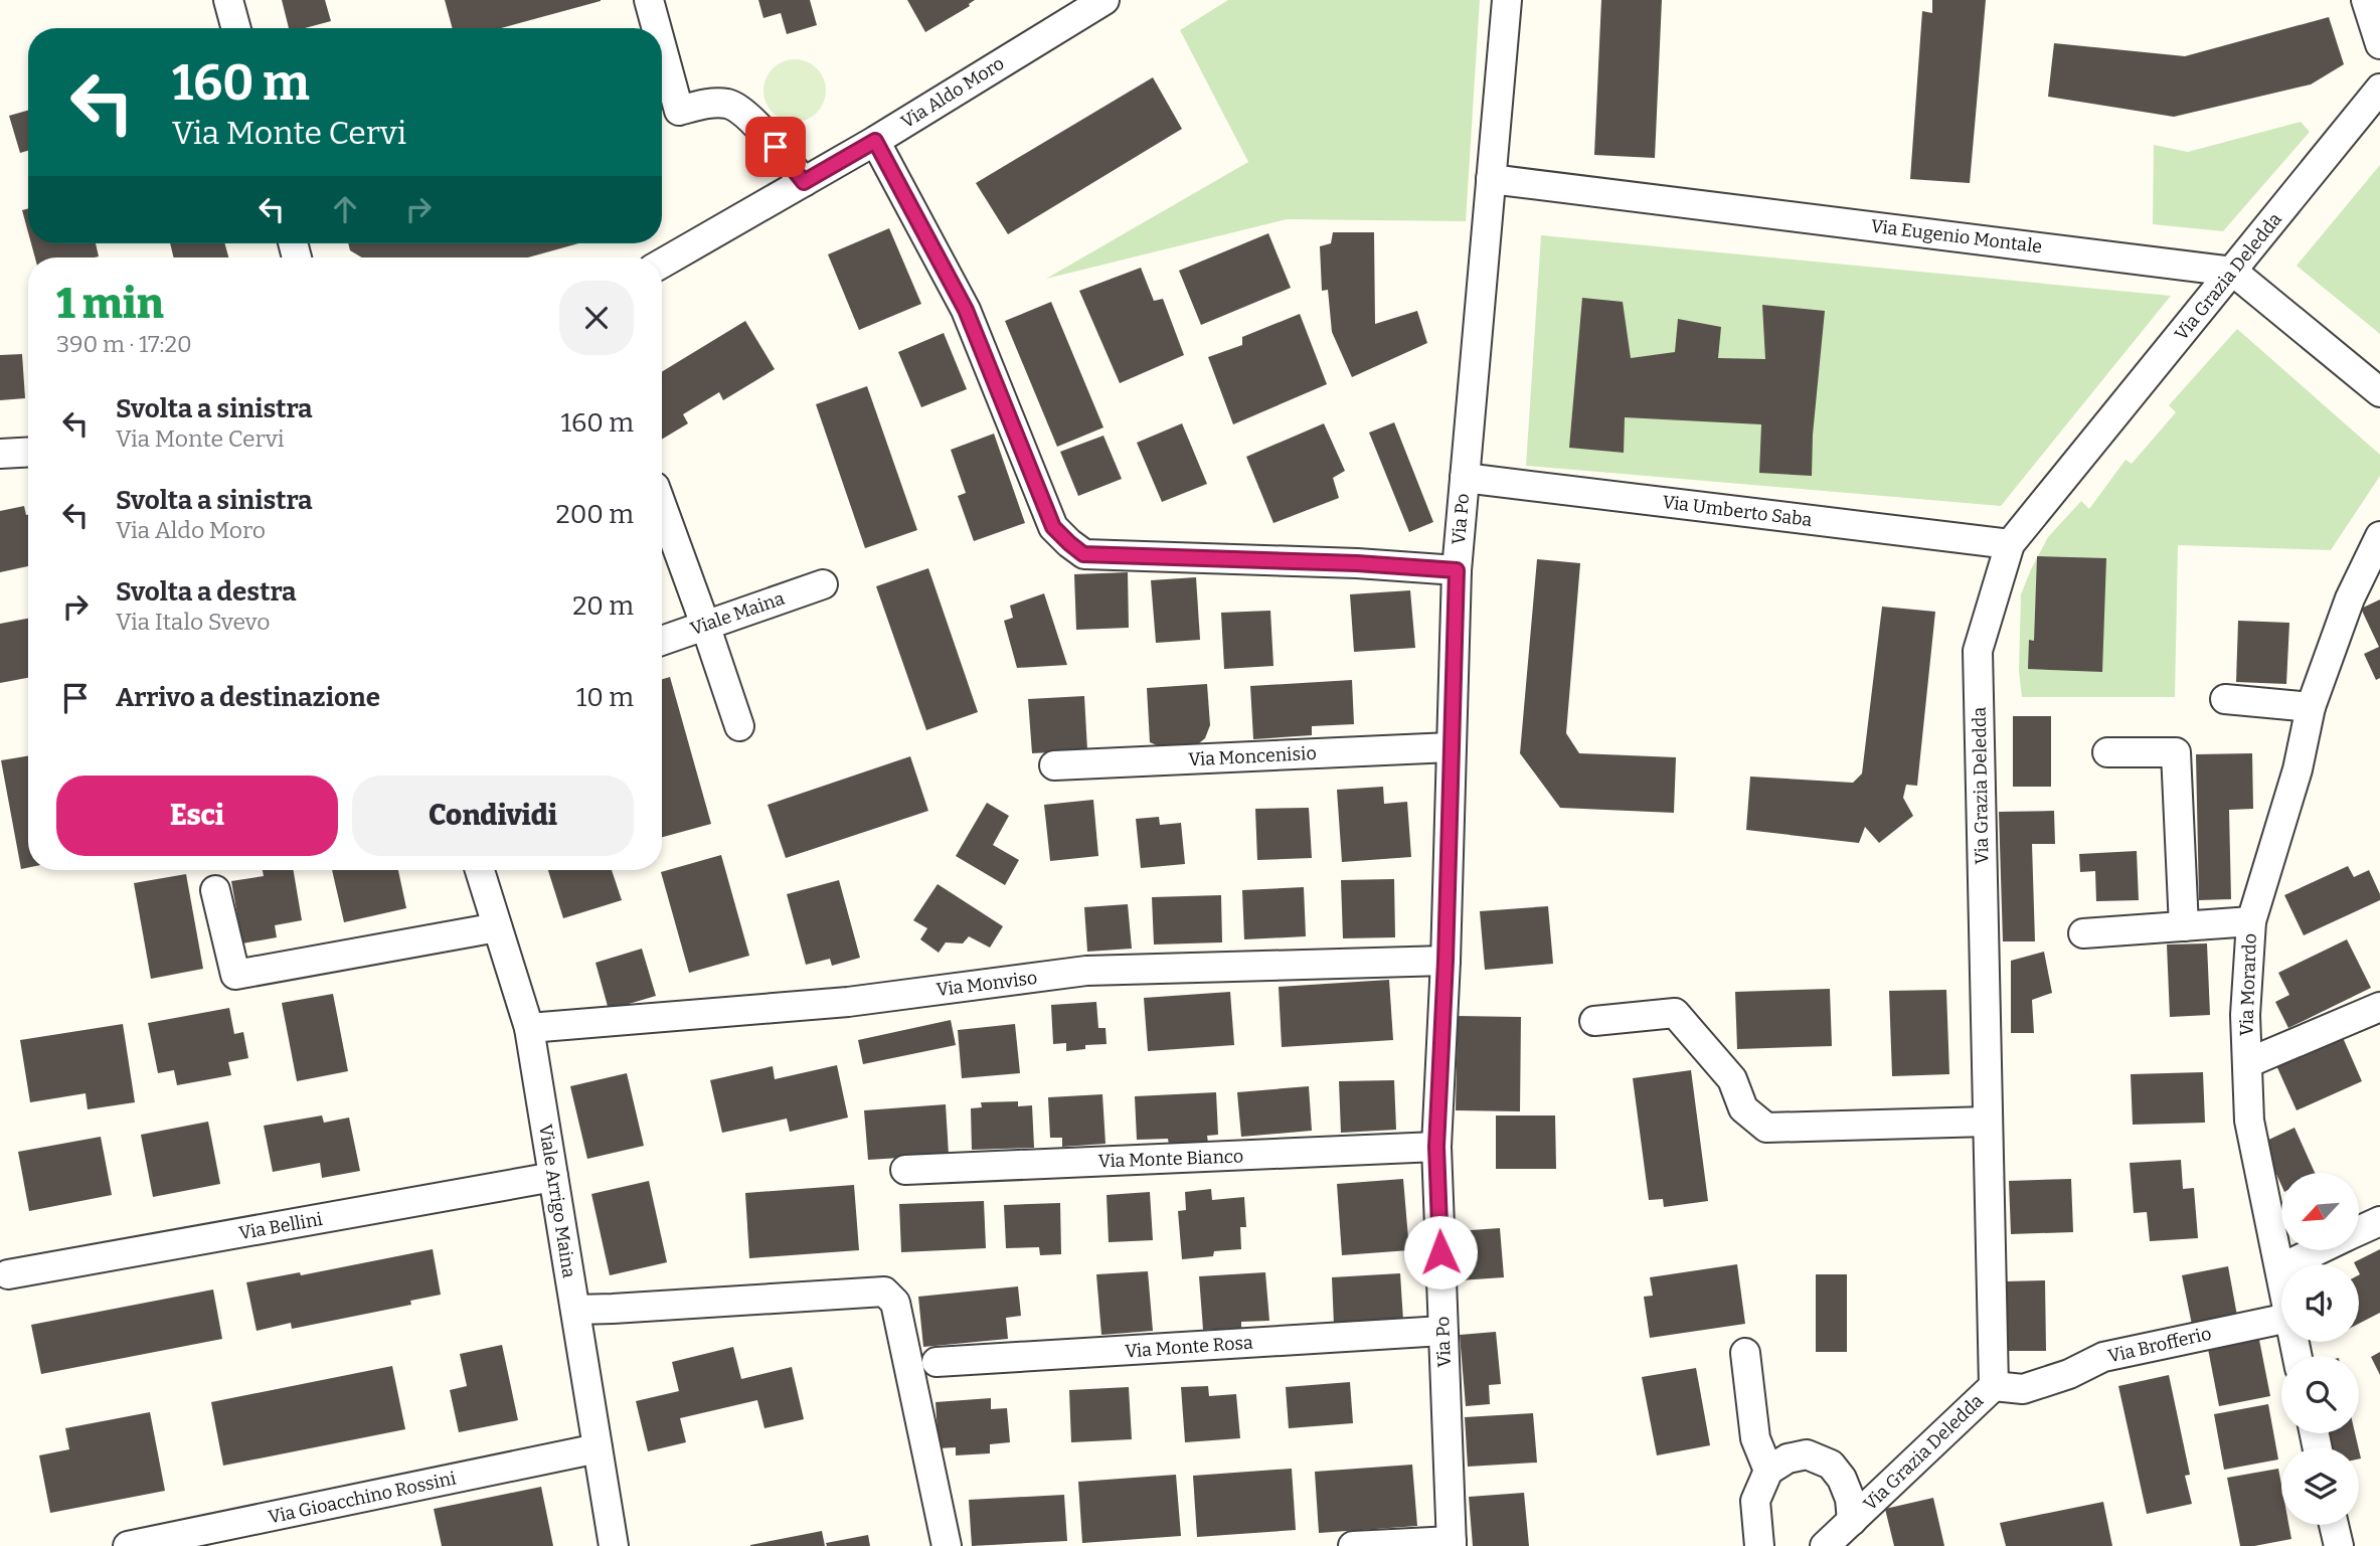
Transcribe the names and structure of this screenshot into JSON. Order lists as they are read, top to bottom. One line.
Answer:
{"streets":{"street":["Via Aldo Moro","Via Eugenio Montale","Via Grazia Deledda","Via Umberto Saba","Via Po","Viale Maina","Via Moncenisio","Via Monviso","Via Morardo","Via Monte Bianco","Viale Arrigo Maina","Via Bellini","Via Brofferio","Via Monte Rosa","Via Gioacchino Rossini"]},"crossings":[["Via Eugenio Montale","Via Grazia Deledda"],["Via Eugenio Montale","Via Po"],["Via Grazia Deledda","Via Umberto Saba"],["Via Grazia Deledda","Via Brofferio"],["Via Umberto Saba","Via Po"],["Via Po","Via Moncenisio"],["Via Po","Via Monviso"],["Via Po","Via Monte Bianco"],["Via Po","Via Monte Rosa"],["Via Monviso","Viale Arrigo Maina"],["Viale Arrigo Maina","Via Bellini"],["Viale Arrigo Maina","Via Gioacchino Rossini"]],"north":"bottom left","page":{"turn":["160 m","Via Monte Cervi"],"heading":["1 min","390 m · 17:20"],"list":[{"name":"Svolta a sinistra","note":"Via Monte Cervi","value":"160 m"},{"name":"Svolta a sinistra","note":"Via Aldo Moro","value":"200 m"},{"name":"Svolta a destra","note":"Via Italo Svevo","value":"20 m"},{"name":"Arrivo a destinazione","value":"10 m"}],"buttons":["Esci","Condividi"]}}
